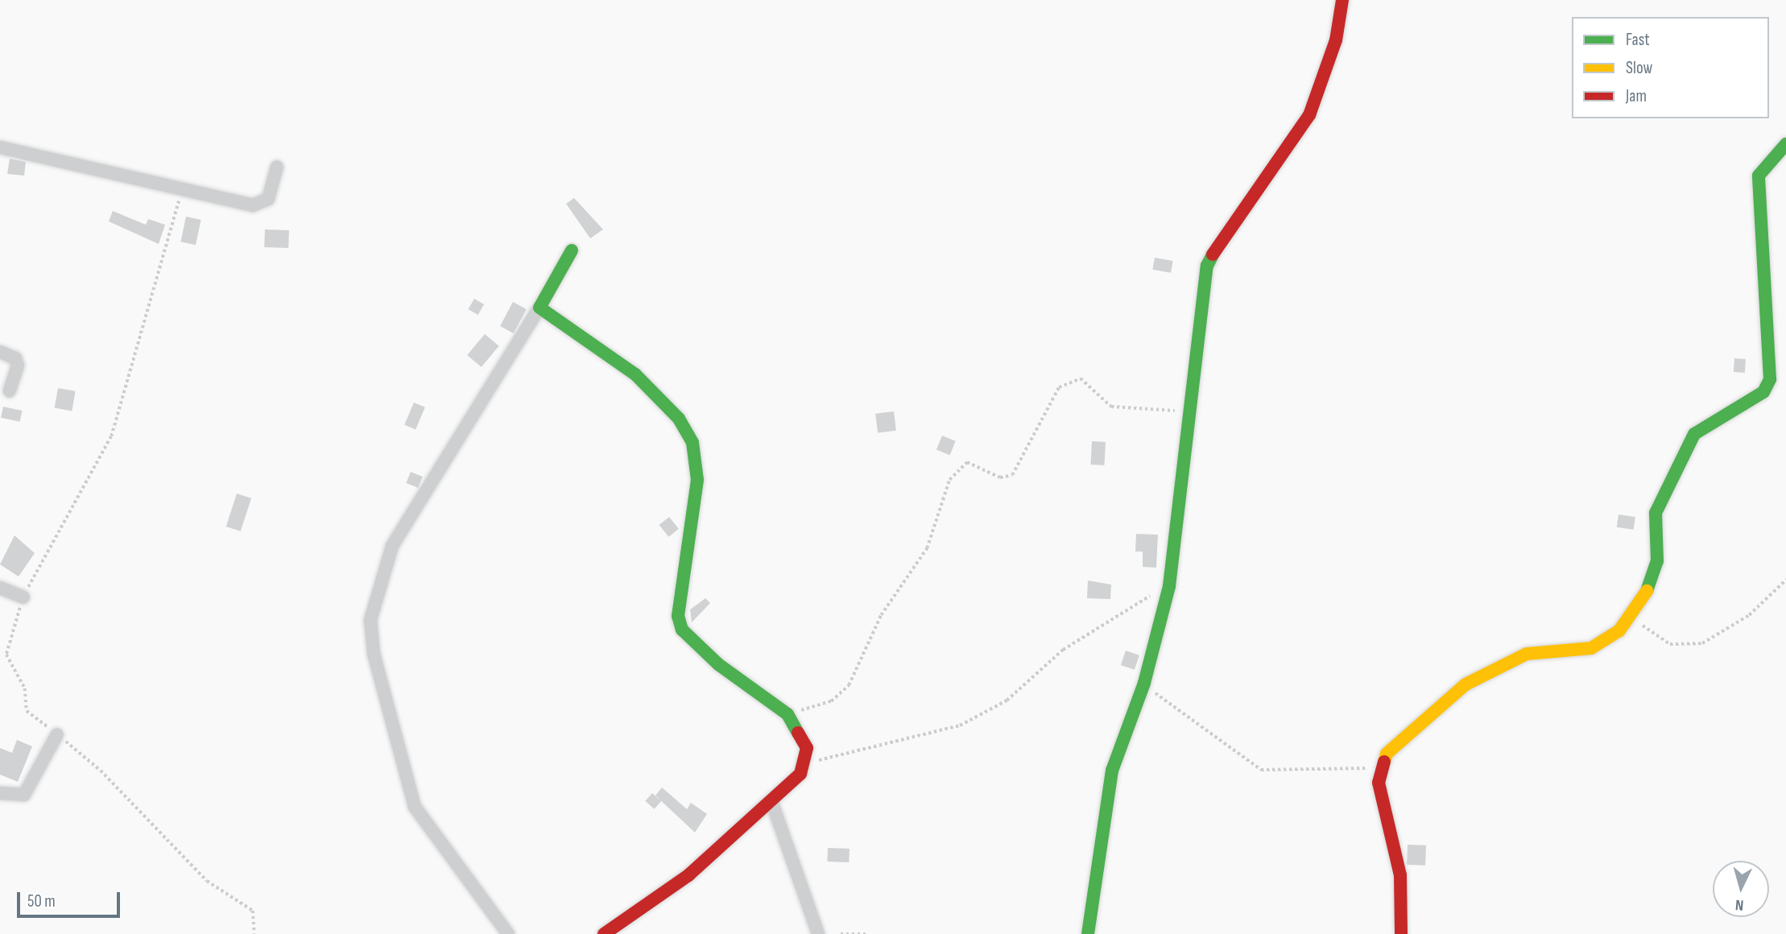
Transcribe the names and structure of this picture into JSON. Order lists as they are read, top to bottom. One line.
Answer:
{"legend":["Fast","Slow","Jam"],"scale_bar":"50 m","north":"bottom"}
